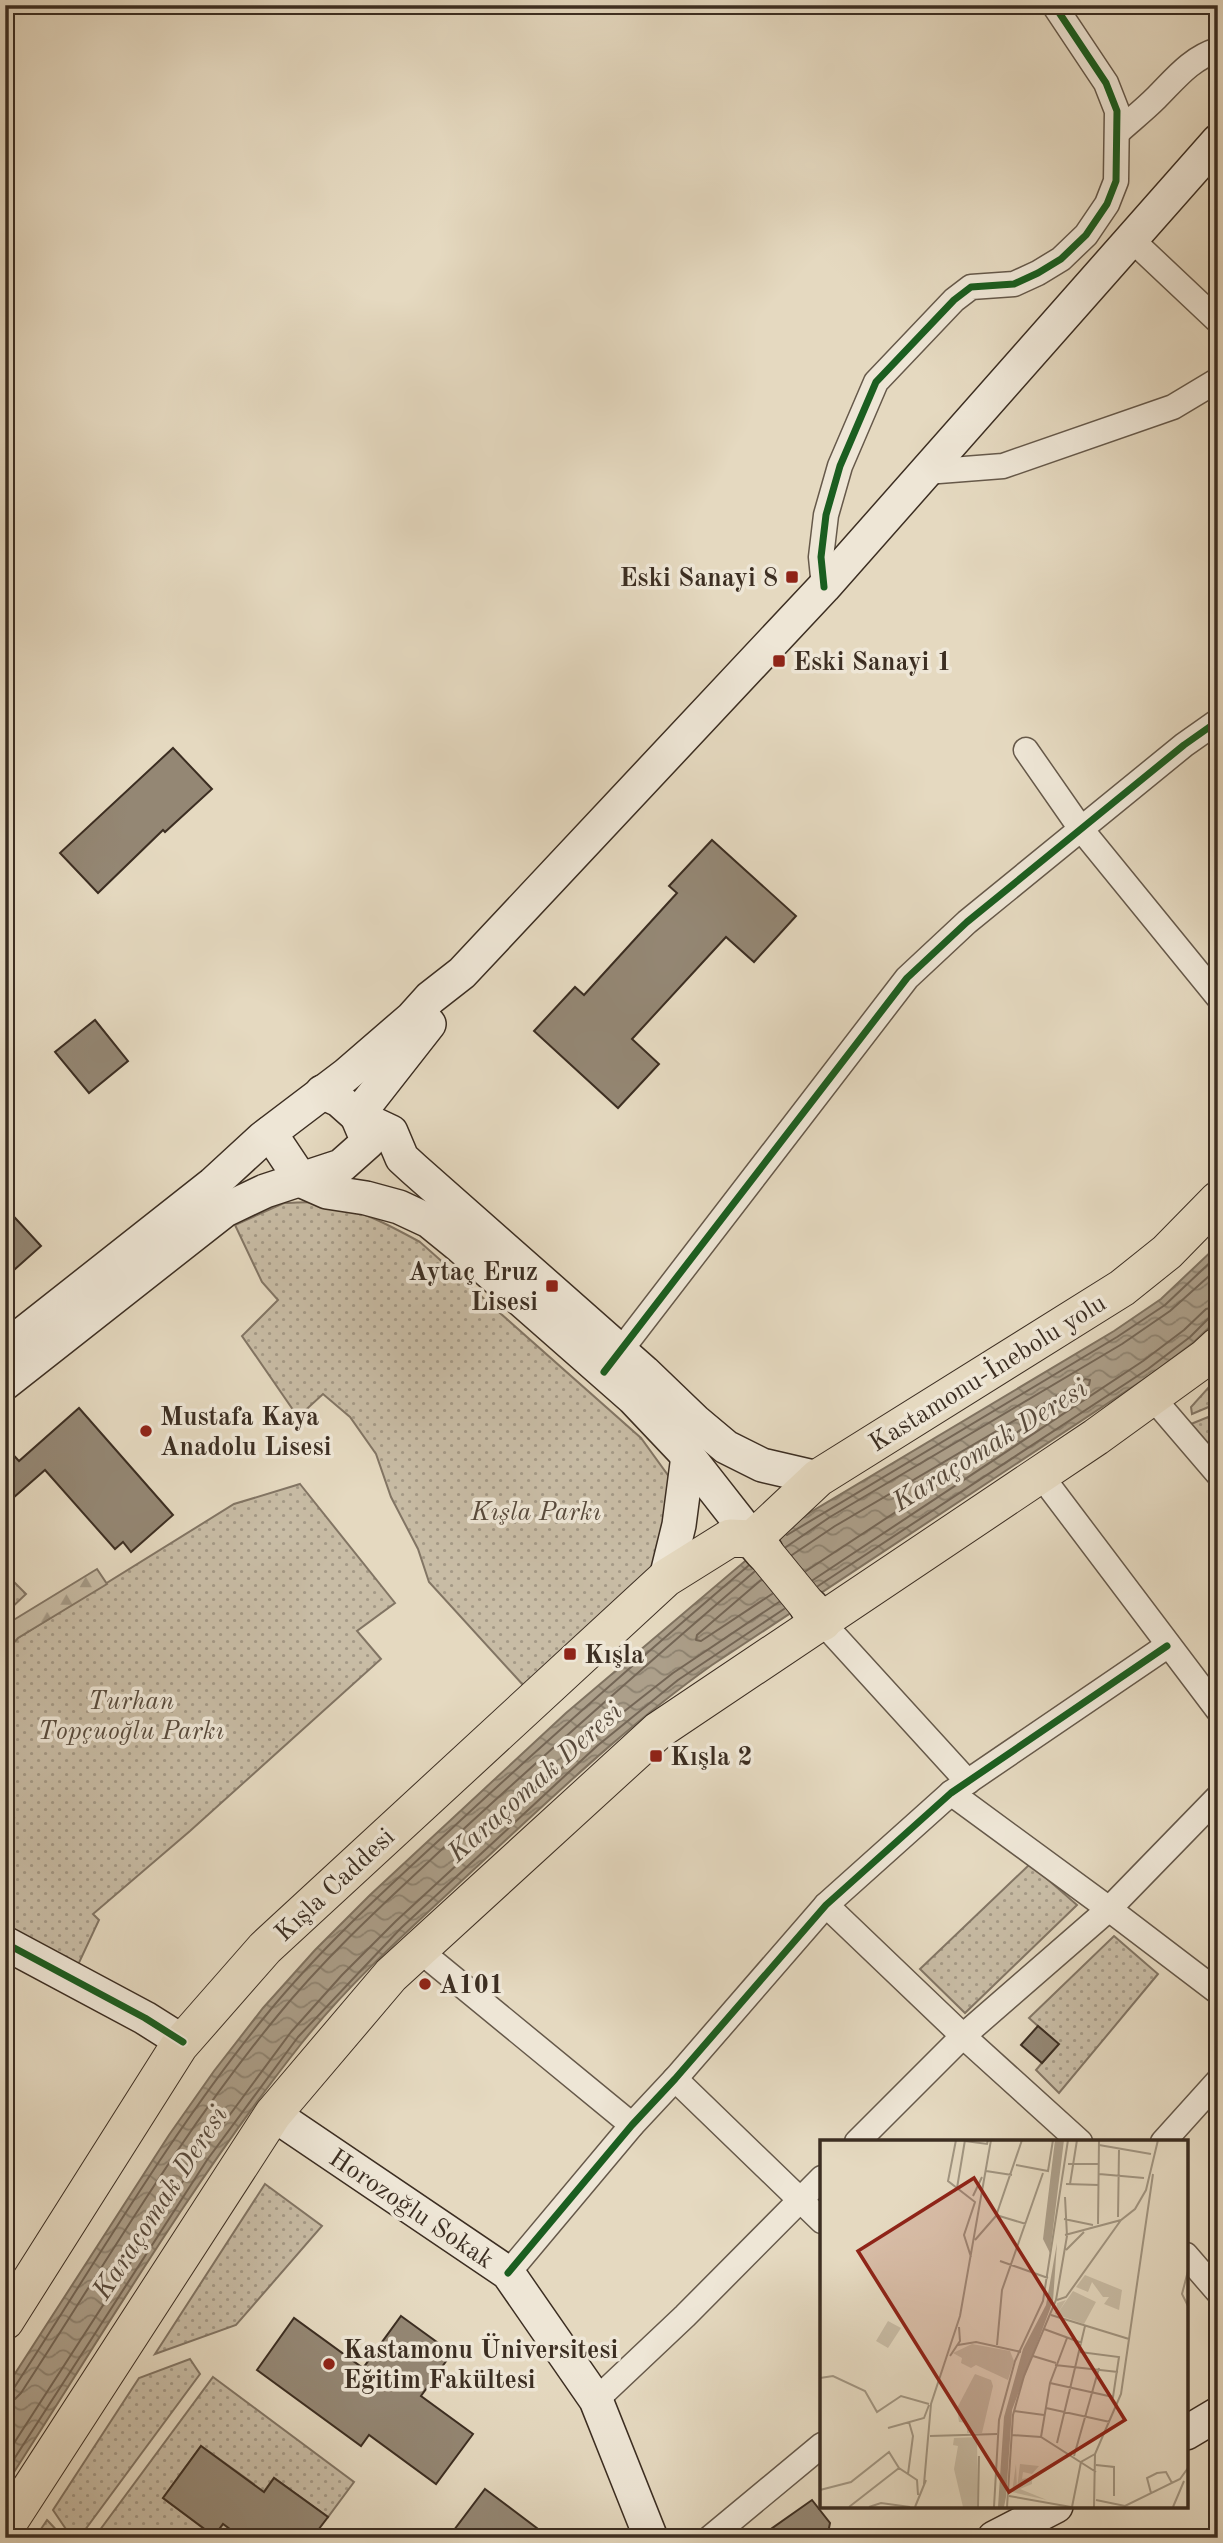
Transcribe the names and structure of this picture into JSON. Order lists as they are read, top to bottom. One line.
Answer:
{"streets":{"main road":["Kastamonu-İnebolu yolu","Kışla Caddesi","Horozoğlu Sokak"]},"crossings":[["Kastamonu-İnebolu yolu","Kışla Caddesi"]],"water":["Karaçomak Deresi"],"parks":["Kışla Parkı","Turhan Topçuoğlu Parkı"],"places":{"transit":["Eski Sanayi 8","Eski Sanayi 1","Aytaç Eruz Lisesi","Kışla","Kışla 2"],"other":["Mustafa Kaya Anadolu Lisesi","A101","Kastamonu Üniversitesi Eğitim Fakültesi"]}}
